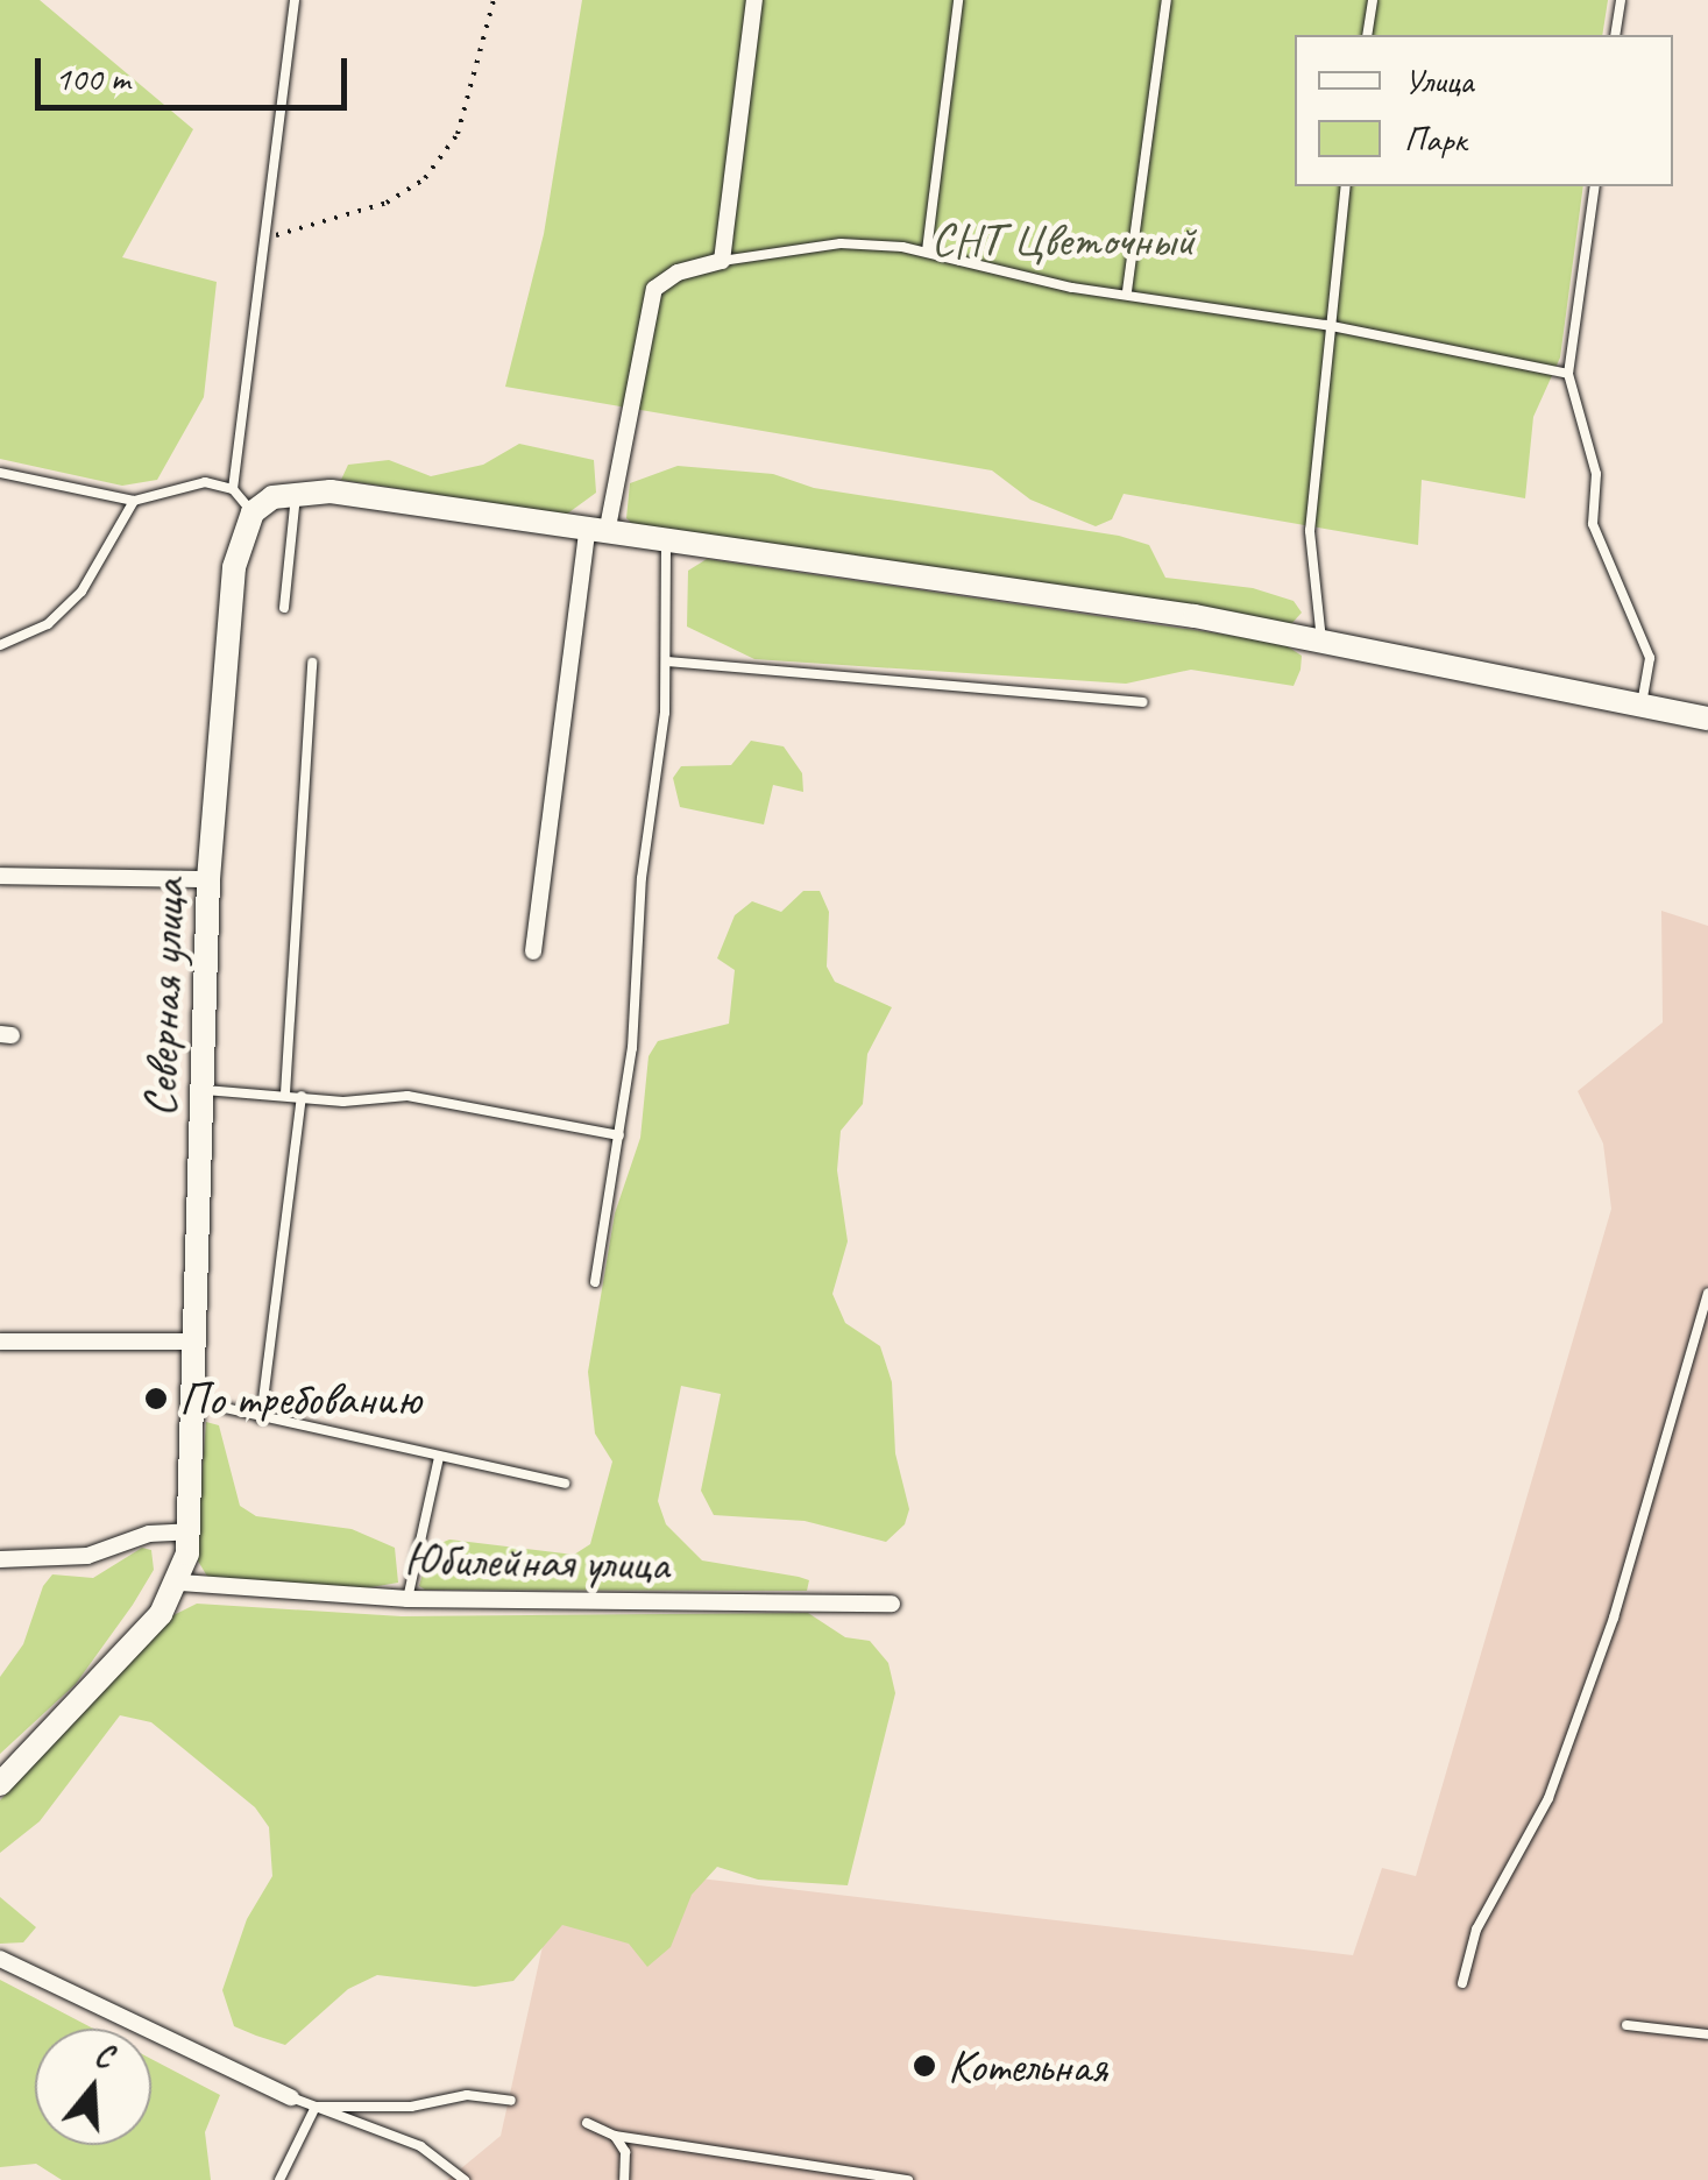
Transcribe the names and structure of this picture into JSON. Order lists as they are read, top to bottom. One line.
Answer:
{"streets":{"street":["Северная улица","Юбилейная улица"]},"crossings":[["Северная улица","Юбилейная улица"]],"parks":["СНТ Цветочный"],"places":["По требованию","Котельная"],"legend":["Улица","Парк"],"scale_bar":"100 m","north":"top"}
